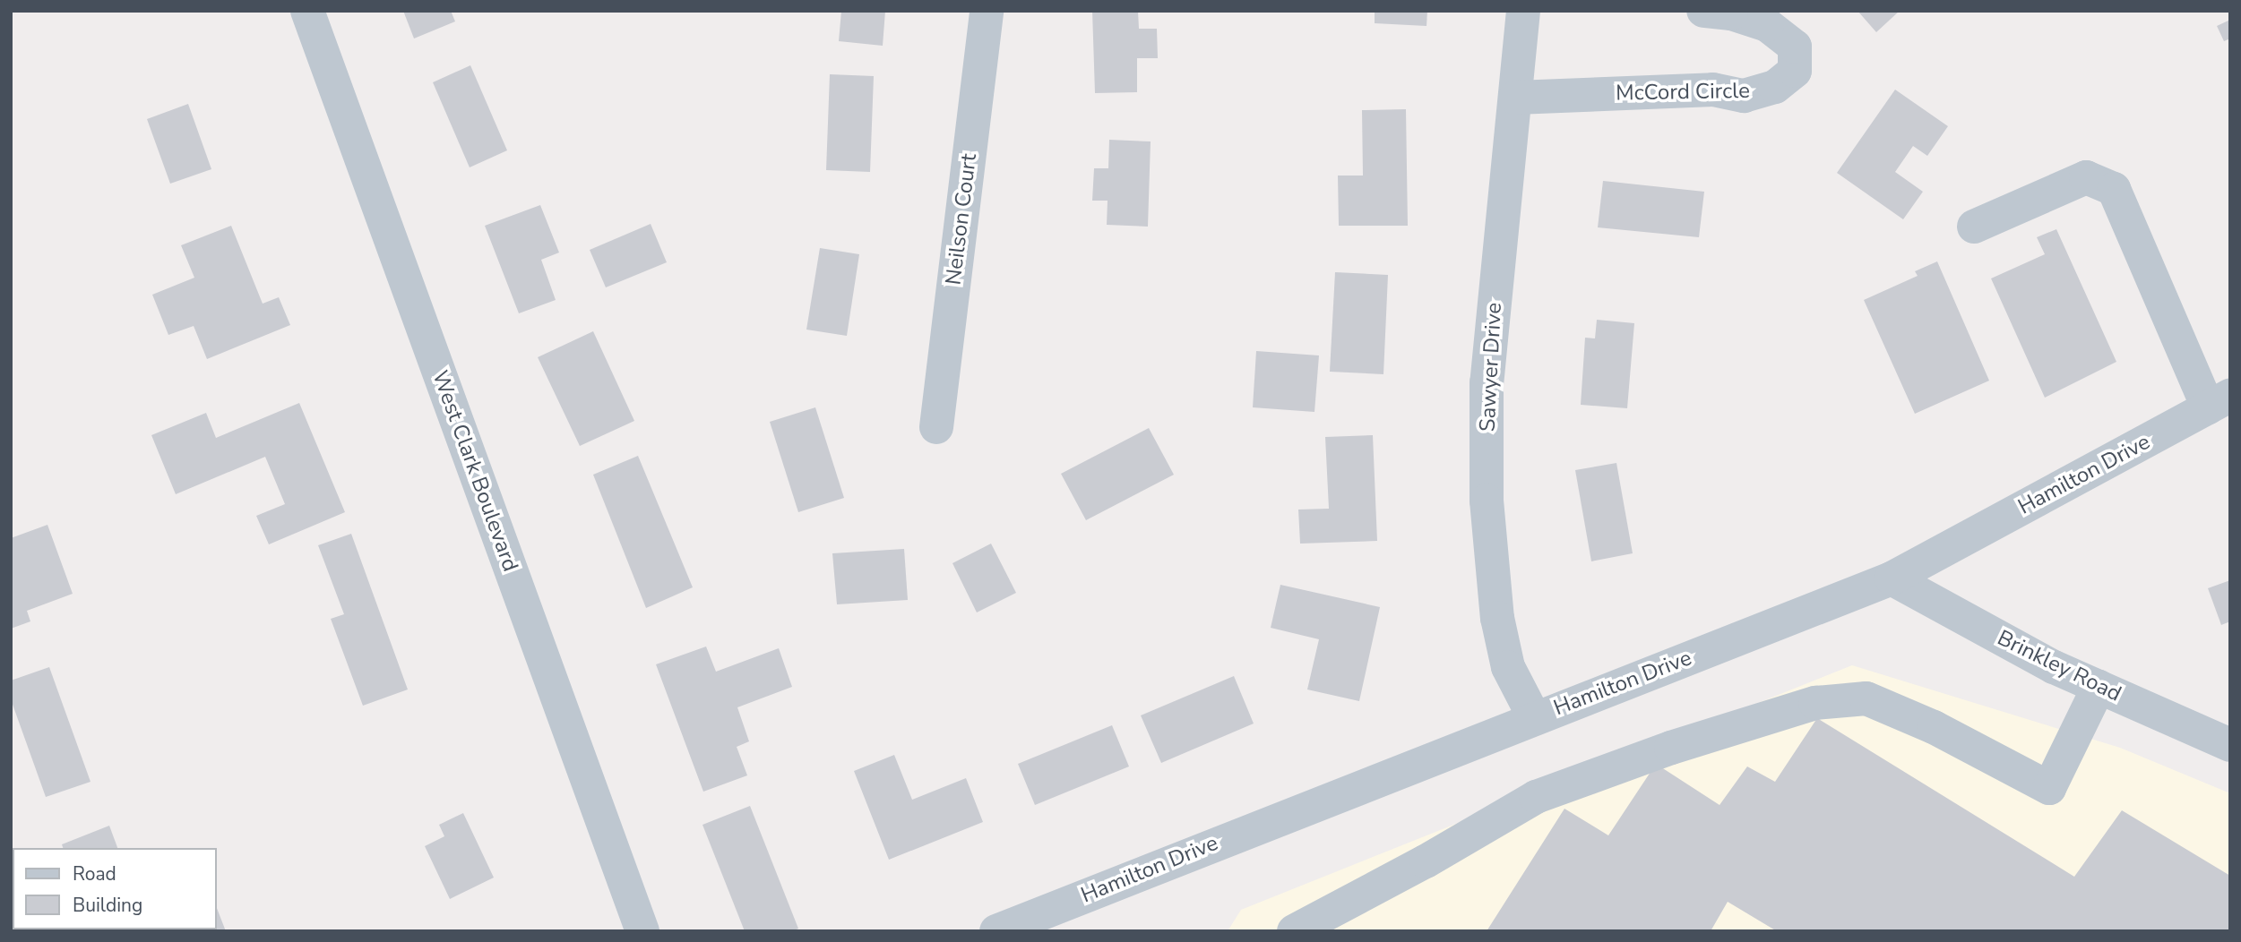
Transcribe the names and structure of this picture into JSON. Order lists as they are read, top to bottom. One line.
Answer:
{"streets":{"street":["McCord Circle","Neilson Court","Sawyer Drive","West Clark Boulevard","Hamilton Drive","Brinkley Road"]},"crossings":[["McCord Circle","Sawyer Drive"],["Sawyer Drive","Hamilton Drive"],["Hamilton Drive","Brinkley Road"]],"legend":["Road","Building"]}
